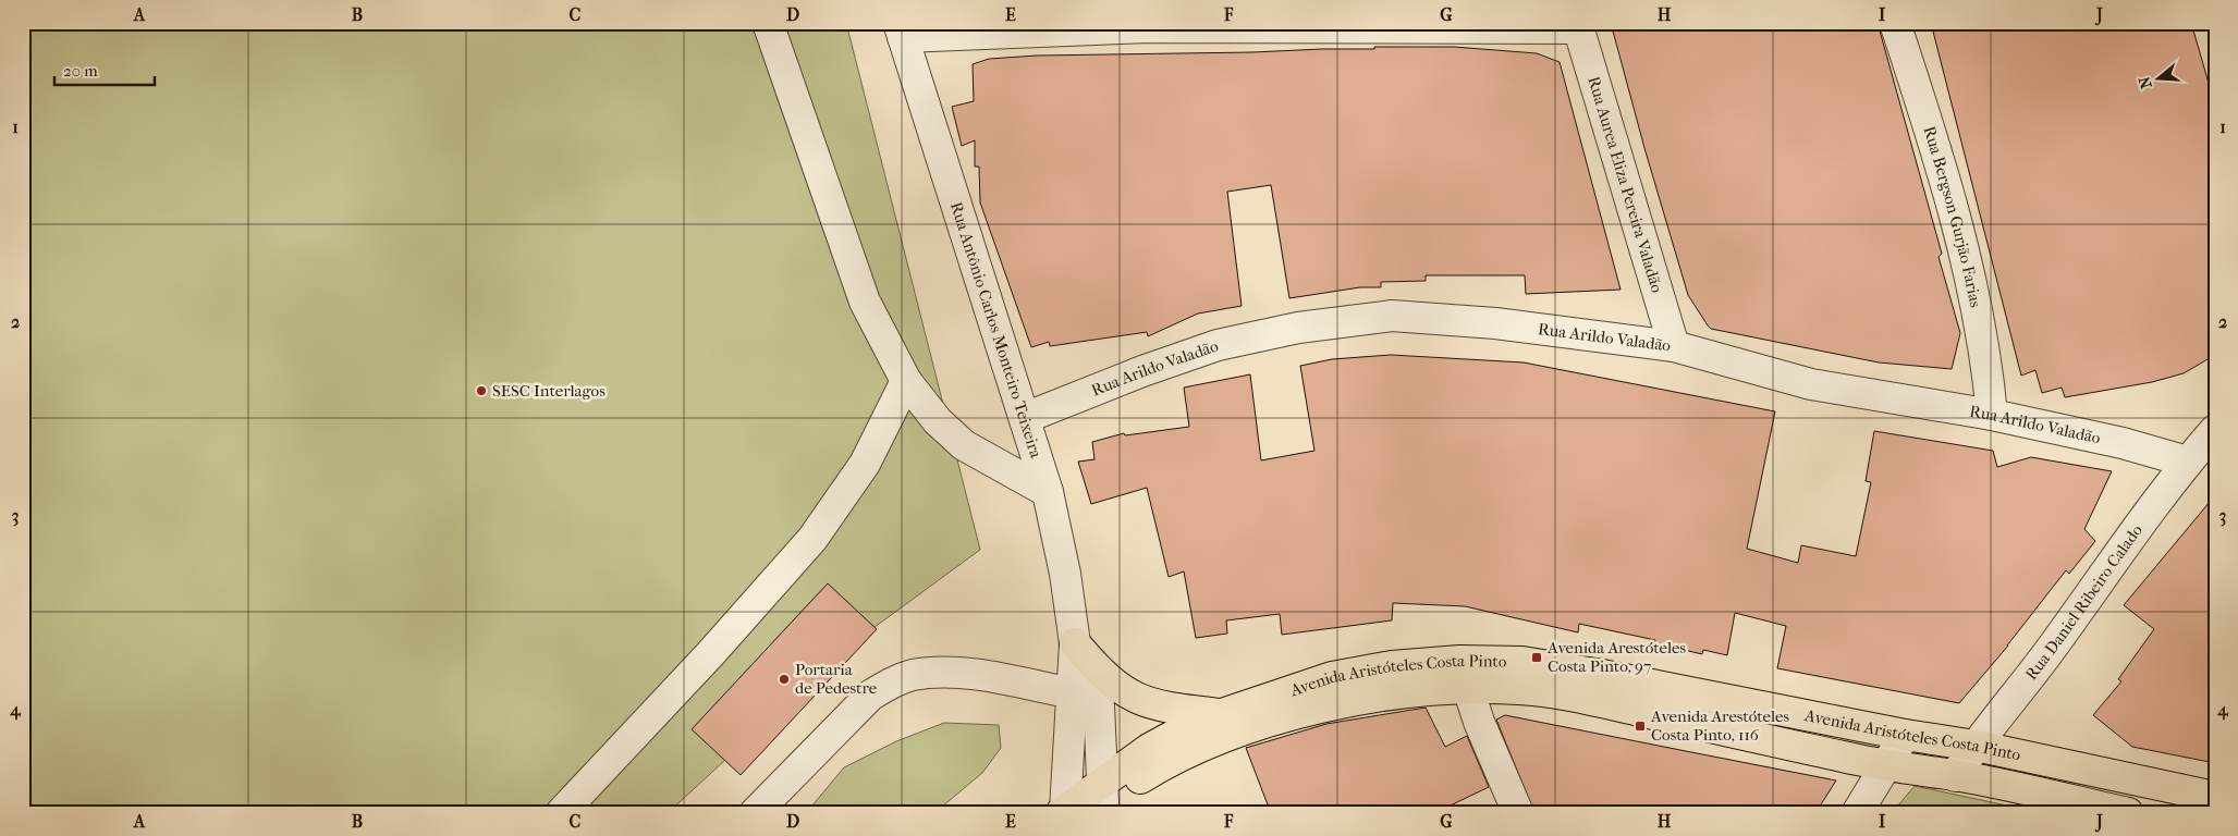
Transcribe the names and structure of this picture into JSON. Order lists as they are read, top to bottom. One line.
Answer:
{"streets":{"main road":["Avenida Aristóteles Costa Pinto"],"street":["Rua Aurea Eliza Pereira Valadão","Rua Bergson Gurjão Farias","Rua Antônio Carlos Monteiro Teixeira","Rua Arildo Valadão","Rua Daniel Ribeiro Calado"]},"crossings":[["Rua Aurea Eliza Pereira Valadão","Rua Arildo Valadão"],["Rua Bergson Gurjão Farias","Rua Arildo Valadão"],["Rua Antônio Carlos Monteiro Teixeira","Rua Arildo Valadão"],["Rua Antônio Carlos Monteiro Teixeira","Avenida Aristóteles Costa Pinto"],["Rua Arildo Valadão","Rua Daniel Ribeiro Calado"],["Rua Daniel Ribeiro Calado","Avenida Aristóteles Costa Pinto"]],"places":{"other":["SESC Interlagos","Portaria de Pedestre"],"transit":["Avenida Arestóteles Costa Pinto, 97","Avenida Arestóteles Costa Pinto, 116"]},"scale_bar":"20 m","north":"left","grid":{"columns":["A","B","C","D","E","F","G","H","I","J"],"rows":["1","2","3","4"]}}
